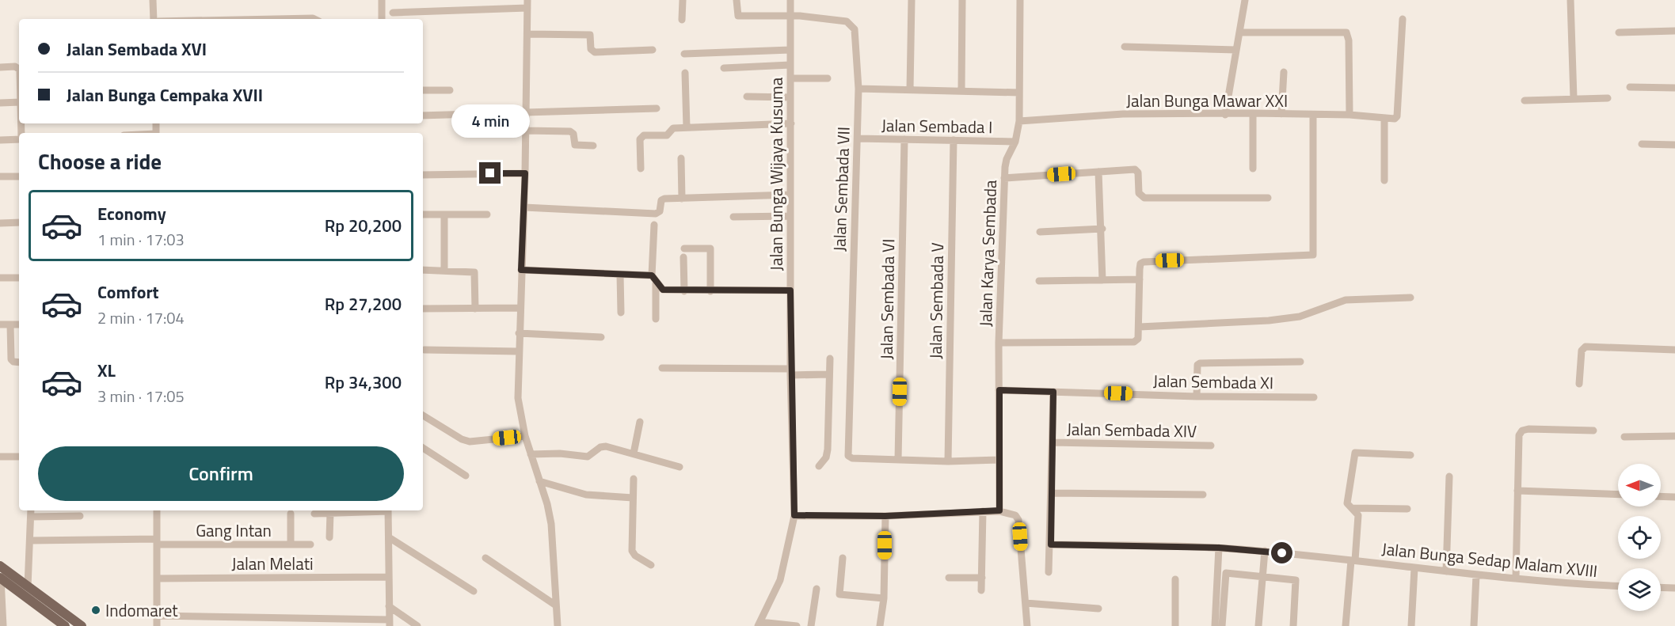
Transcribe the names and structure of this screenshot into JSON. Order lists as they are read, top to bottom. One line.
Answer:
{"streets":{"street":["Jalan Bunga Mawar XXI","Jalan Sembada I","Jalan Bunga Wijaya Kusuma","Jalan Sembada VII","Jalan Karya Sembada","Jalan Sembada VI","Jalan Sembada V","Jalan Sembada XI","Jalan Sembada XIV","Gang Intan","Jalan Bunga Sedap Malam XVIII","Jalan Melati"]},"crossings":[["Jalan Bunga Mawar XXI","Jalan Karya Sembada"],["Jalan Sembada I","Jalan Sembada VII"],["Jalan Sembada I","Jalan Karya Sembada"],["Jalan Sembada I","Jalan Sembada VI"],["Jalan Sembada I","Jalan Sembada V"],["Jalan Bunga Wijaya Kusuma","Jalan Sembada VII"],["Jalan Sembada VII","Jalan Sembada VI"],["Jalan Karya Sembada","Jalan Sembada XI"]],"places":["Indomaret"],"north":"left","page":{"banner":["Jalan Sembada XVI","Jalan Bunga Cempaka XVII"],"bubble":"4 min","heading":"Choose a ride","list":[{"name":"Economy","note":"1 min · 17:03","value":"Rp 20,200"},{"name":"Comfort","note":"2 min · 17:04","value":"Rp 27,200"},{"name":"XL","note":"3 min · 17:05","value":"Rp 34,300"}],"buttons":"Confirm"}}
